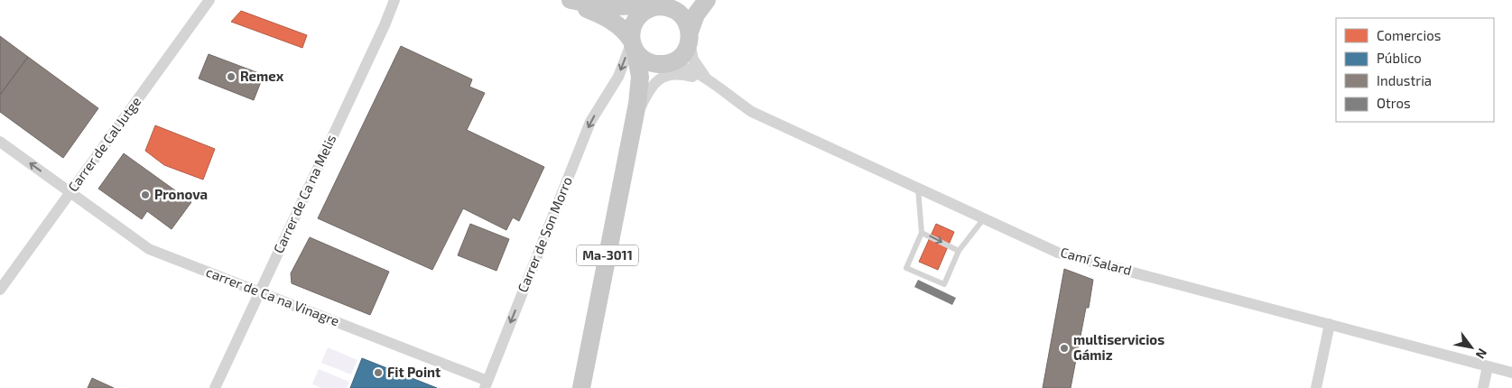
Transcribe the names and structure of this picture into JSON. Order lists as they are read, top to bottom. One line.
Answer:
{"streets":{"main road":["Ma-3011"],"street":["Carrer de Cal Jutge","Carrer de Ca na Melis","Carrer de Son Morro","Camí Salard","carrer de Ca na Vinagre"]},"crossings":[["Carrer de Cal Jutge","carrer de Ca na Vinagre"],["Carrer de Ca na Melis","carrer de Ca na Vinagre"],["Carrer de Son Morro","Ma-3011"],["Carrer de Son Morro","Camí Salard"],["Carrer de Son Morro","carrer de Ca na Vinagre"],["Ma-3011","Camí Salard"]],"one_way":["Carrer de Son Morro"],"places":["Remex","Pronova","multiservicios Gámiz","Fit Point"],"legend":["Comercios","Público","Industria","Otros"],"north":"bottom right"}
